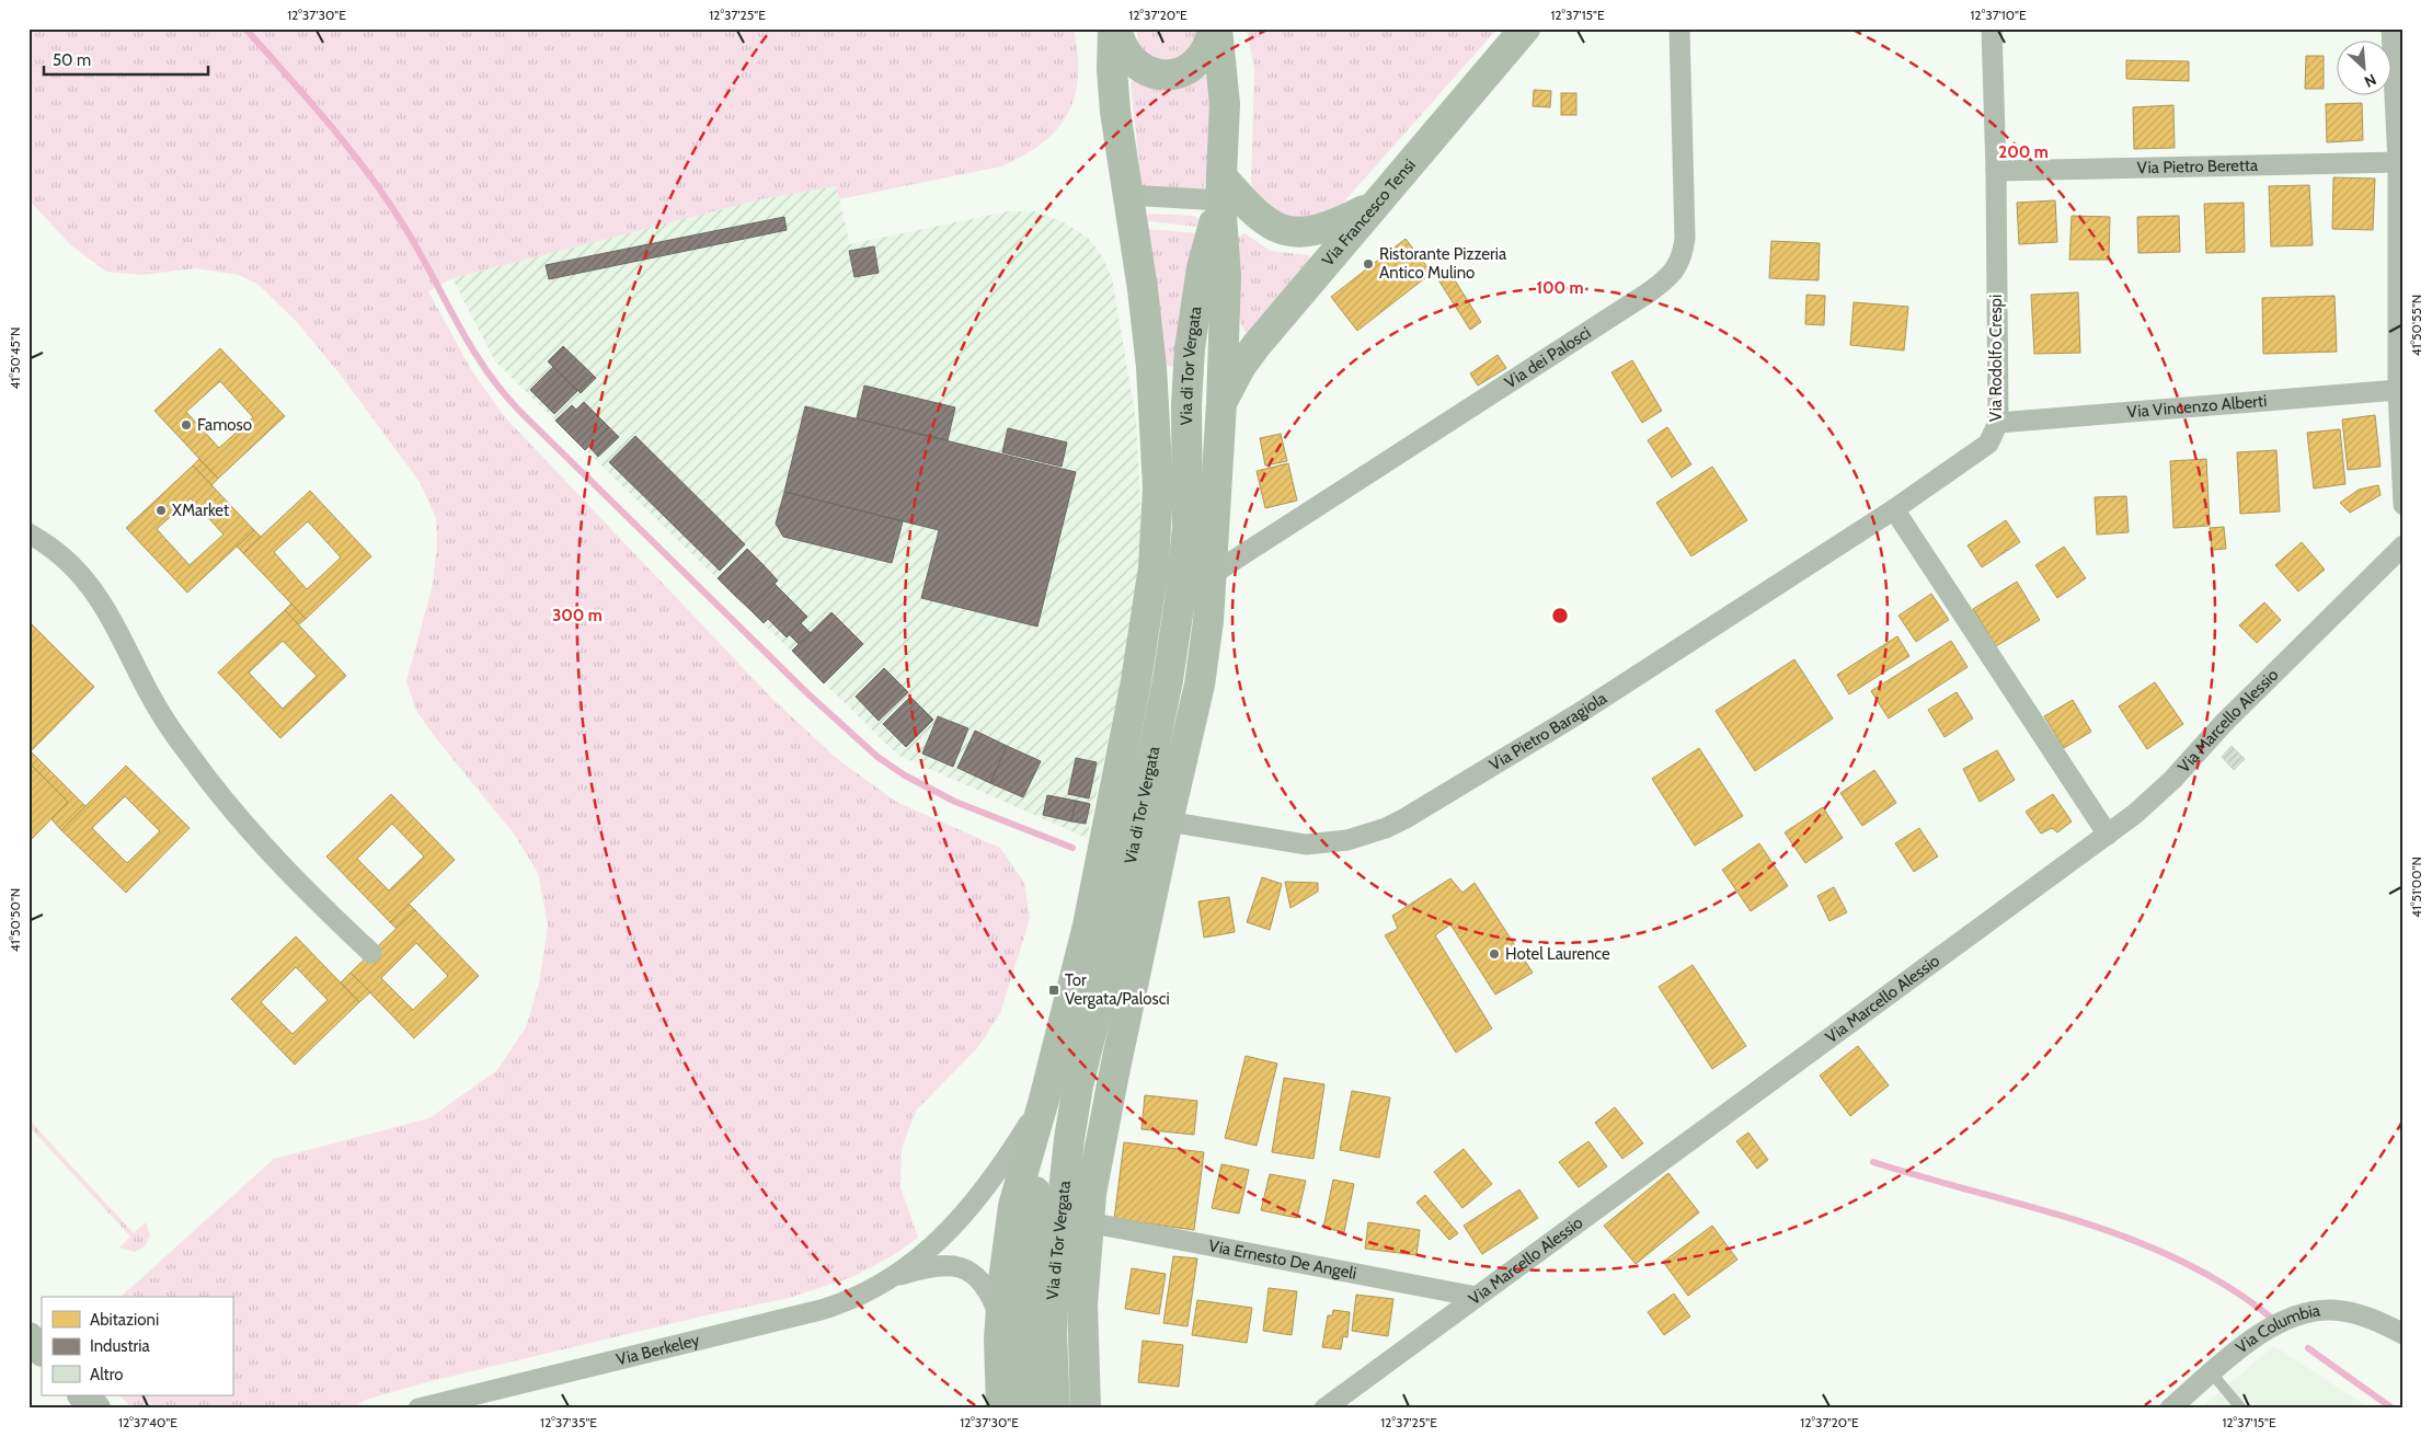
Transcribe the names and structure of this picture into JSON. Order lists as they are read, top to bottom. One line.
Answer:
{"streets":{"main road":["Via Francesco Tensi","Via di Tor Vergata"],"street":["Via Pietro Beretta","Via dei Palosci","Via Rodolfo Crespi","Via Vincenzo Alberti","Via Marcello Alessio","Via Pietro Baragiola","Via Ernesto De Angeli","Via Columbia","Via Berkeley"]},"crossings":[["Via Pietro Beretta","Via Rodolfo Crespi"],["Via Francesco Tensi","Via di Tor Vergata"],["Via dei Palosci","Via di Tor Vergata"],["Via Rodolfo Crespi","Via Vincenzo Alberti"],["Via Rodolfo Crespi","Via Pietro Baragiola"],["Via di Tor Vergata","Via Pietro Baragiola"],["Via di Tor Vergata","Via Ernesto De Angeli"],["Via di Tor Vergata","Via Berkeley"],["Via Marcello Alessio","Via Ernesto De Angeli"]],"places":{"other":["Ristorante Pizzeria Antico Mulino","Famoso","XMarket","Hotel Laurence"],"transit":["Tor Vergata/Palosci"]},"legend":["Abitazioni","Industria","Altro"],"scale_bar":"50 m","north":"bottom right","coordinates":["12°37'30\"E","12°37'25\"E","12°37'20\"E","12°37'15\"E","12°37'10\"E","41°50'55\"N","41°50'45\"N","41°51'00\"N","41°50'50\"N","12°37'40\"E","12°37'35\"E"],"rings":["200 m","100 m","300 m"]}
